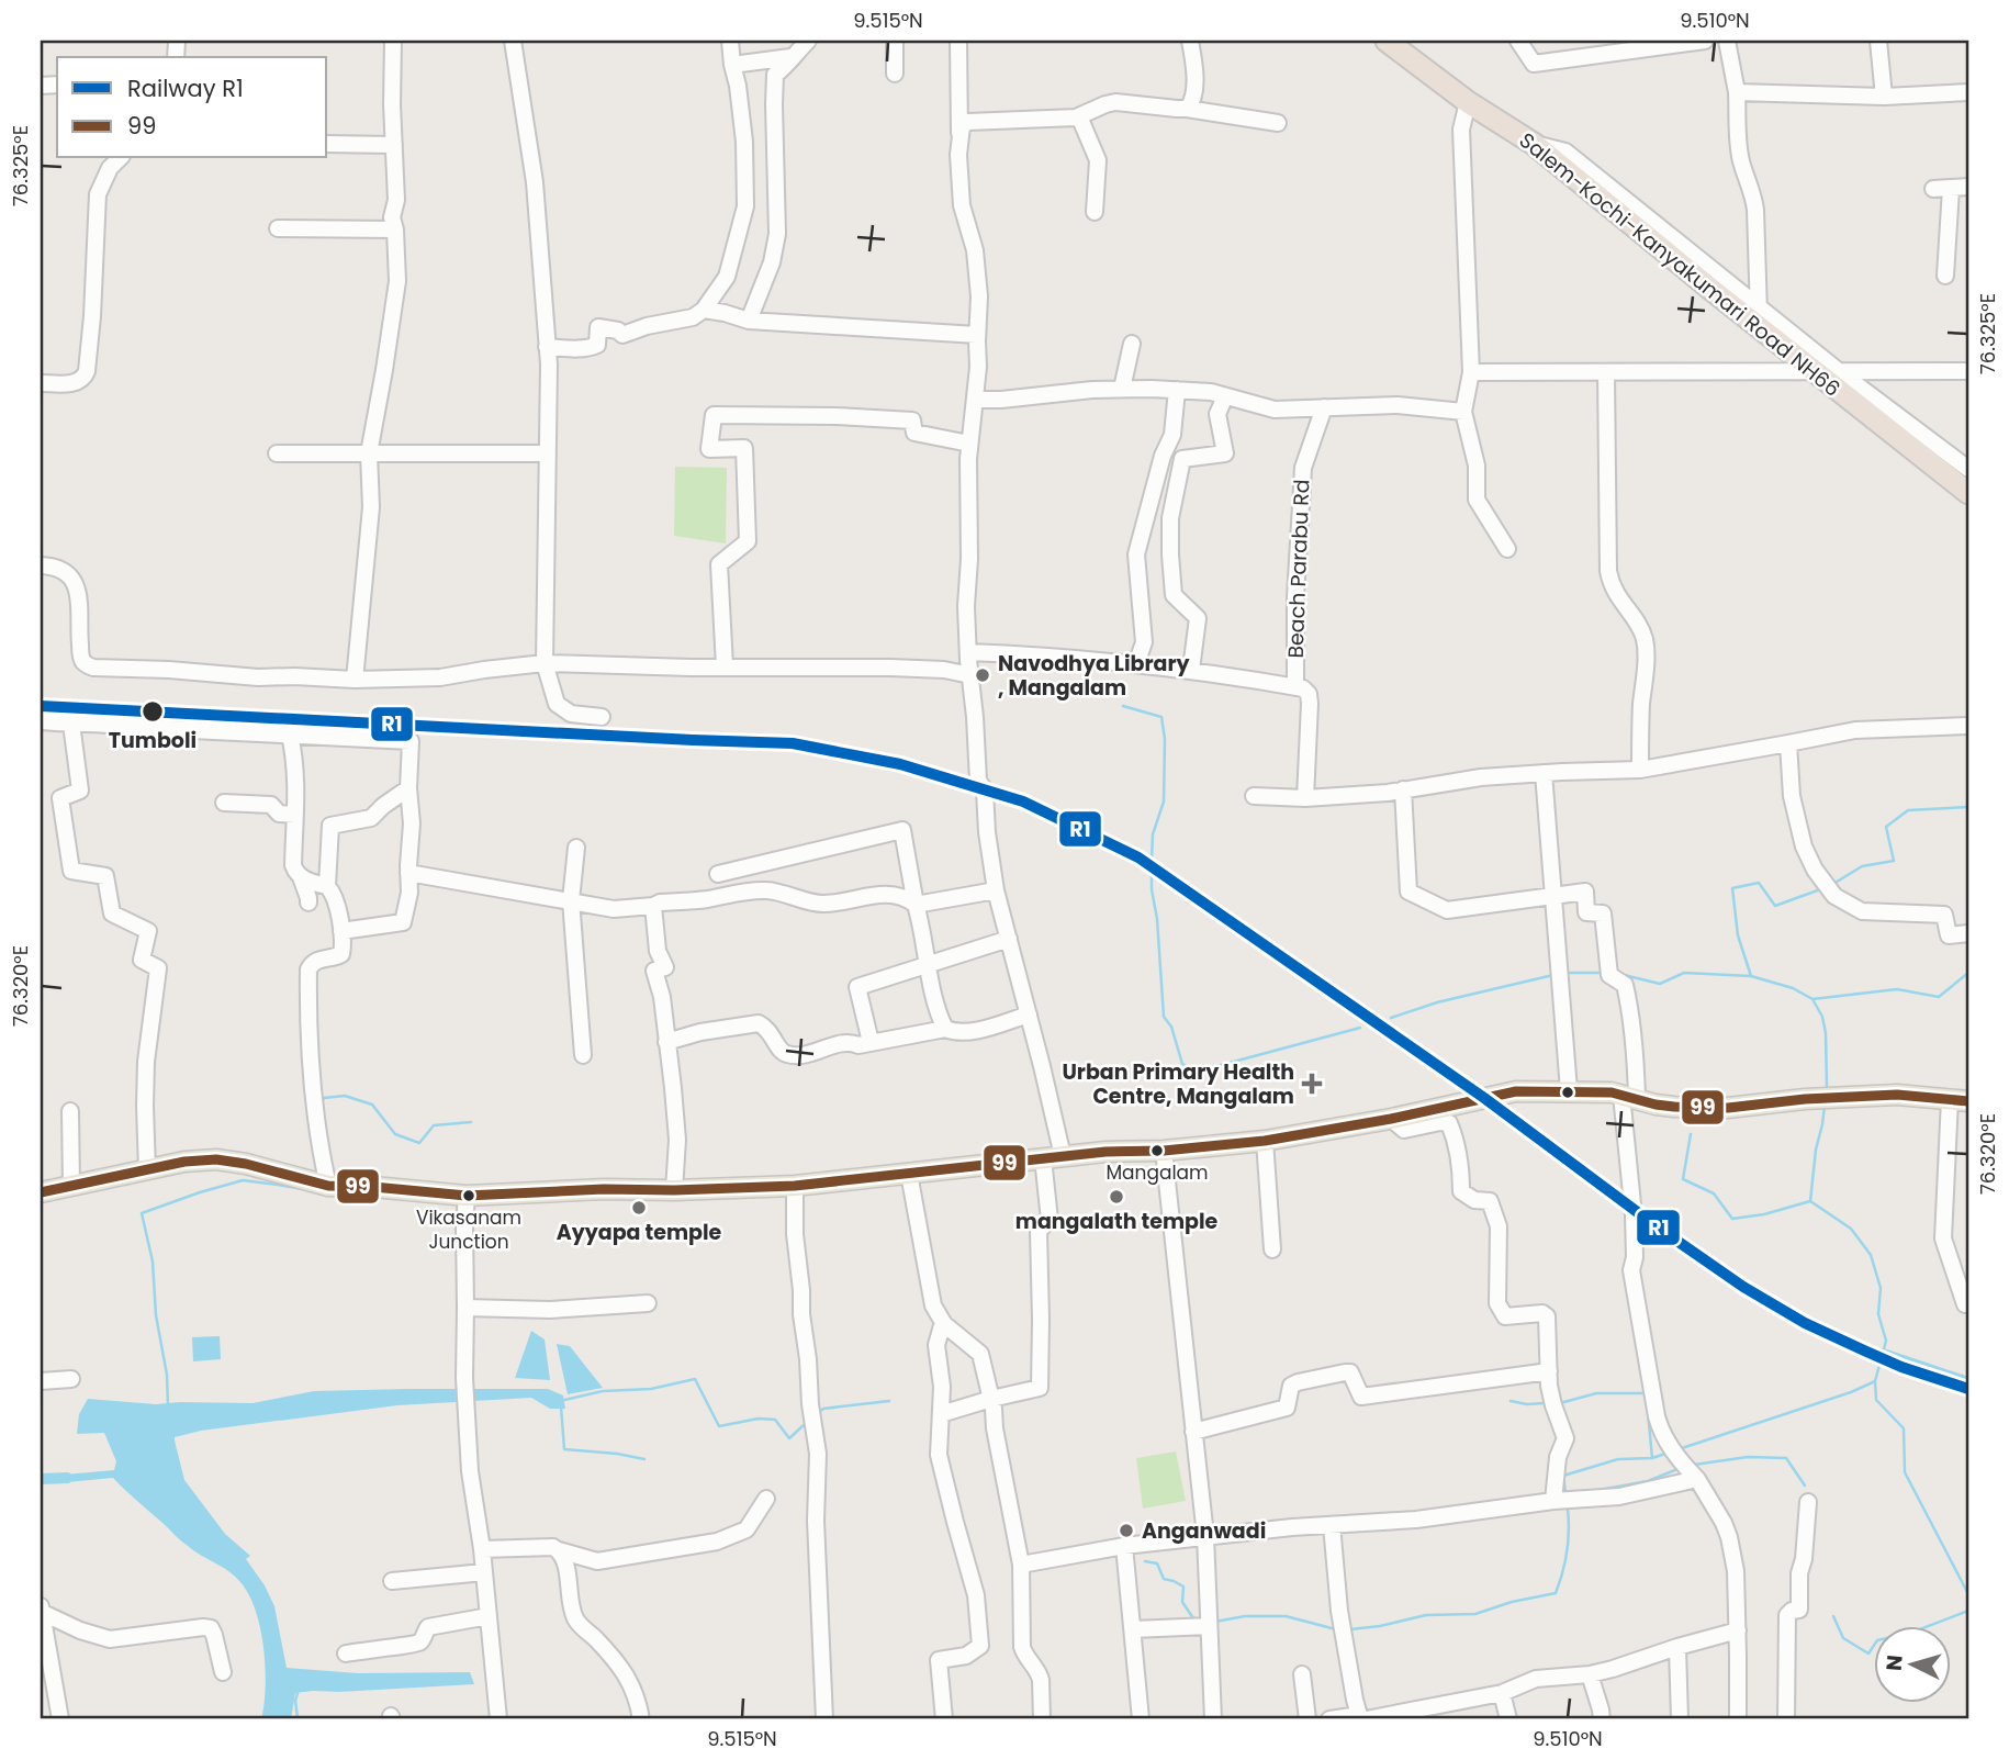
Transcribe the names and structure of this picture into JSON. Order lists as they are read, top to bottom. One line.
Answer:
{"streets":{"highway":["Salem-Kochi-Kanyakumari Road NH66"],"street":["Beach Parabu Rd"]},"places":{"other":["Navodhya Library , Mangalam","Tumboli","Mangalam","Vikasanam Junction","mangalath temple","Ayyapa temple","Anganwadi"],"health":["Urban Primary Health Centre, Mangalam"]},"lines":["rail line R1","transit line 99"],"legend":["Railway R1","99"],"north":"left","coordinates":["9.515°N","9.510°N","76.325°E","76.320°E"]}
